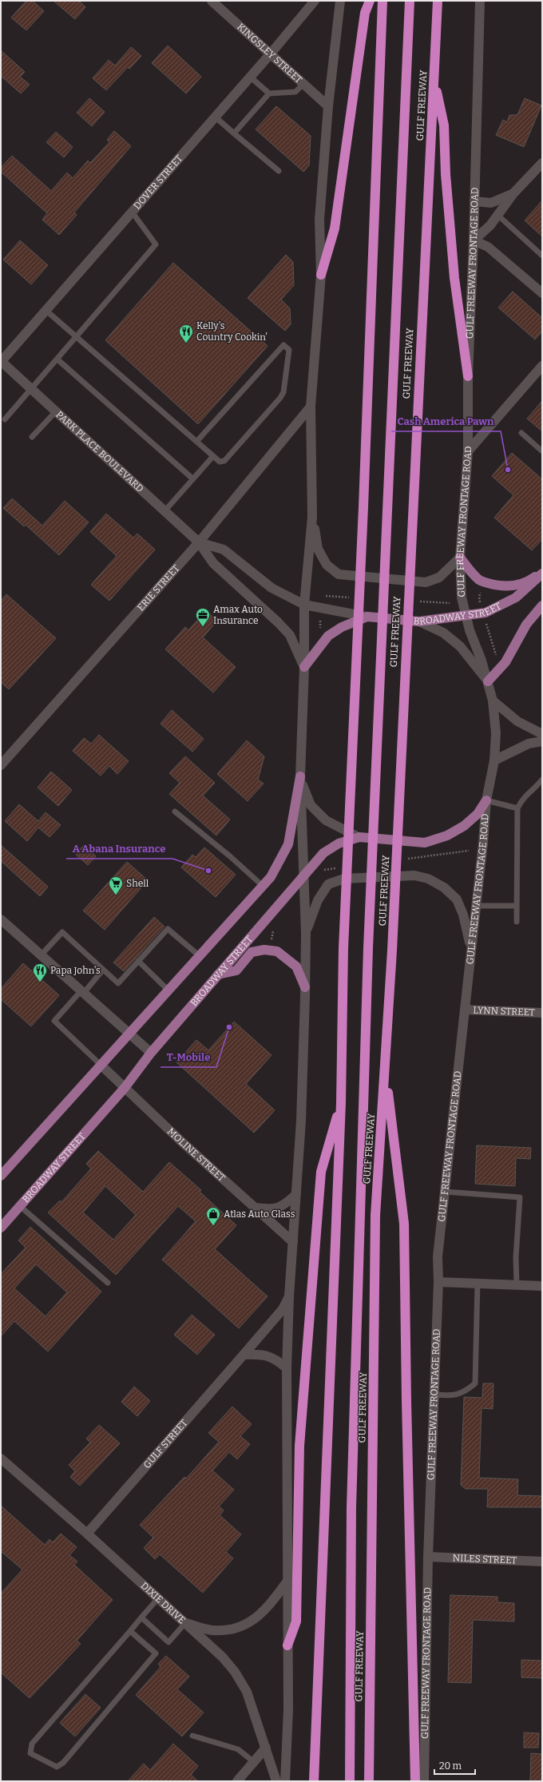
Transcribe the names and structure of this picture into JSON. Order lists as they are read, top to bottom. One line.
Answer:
{"streets":{"highway":["GULF FREEWAY"],"main road":["KINGSLEY STREET","DOVER STREET","GULF FREEWAY FRONTAGE ROAD","PARK PLACE BOULEVARD","ERIE STREET","BROADWAY STREET","LYNN STREET","MOLINE STREET","GULF STREET","NILES STREET","DIXIE DRIVE"]},"crossings":[["KINGSLEY STREET","DOVER STREET"],["DOVER STREET","PARK PLACE BOULEVARD"],["GULF FREEWAY FRONTAGE ROAD","BROADWAY STREET"],["GULF FREEWAY FRONTAGE ROAD","LYNN STREET"],["GULF FREEWAY FRONTAGE ROAD","NILES STREET"],["PARK PLACE BOULEVARD","ERIE STREET"],["PARK PLACE BOULEVARD","BROADWAY STREET"],["BROADWAY STREET","MOLINE STREET"],["GULF STREET","DIXIE DRIVE"]],"places":{"restaurant":["Kelly's Country Cookin'","Papa John's"],"other":["Cash America Pawn","A Abana Insurance","T-Mobile"],"office":["Amax Auto Insurance"],"supermarket":["Shell"],"shop":["Atlas Auto Glass"]},"scale_bar":"20 m"}
